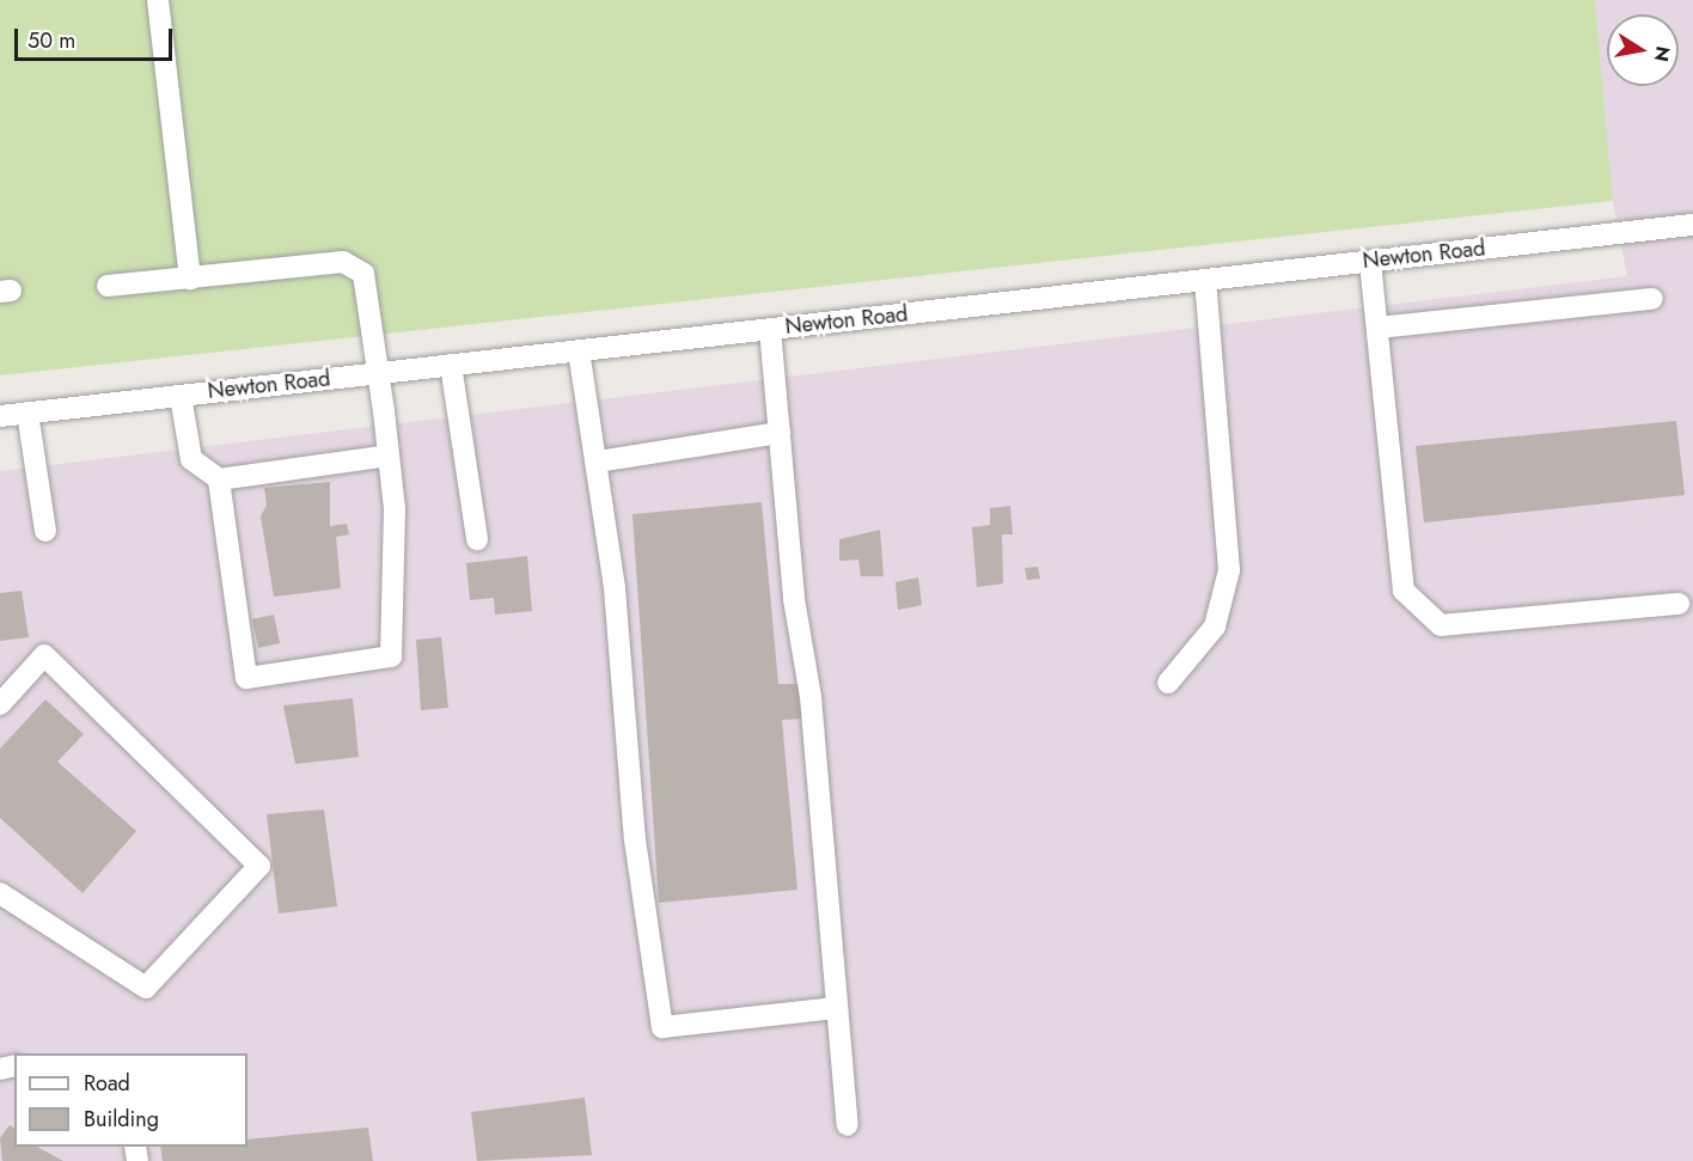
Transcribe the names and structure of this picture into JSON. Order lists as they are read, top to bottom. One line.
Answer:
{"streets":{"street":["Newton Road"]},"legend":["Road","Building"],"scale_bar":"50 m","north":"right"}
